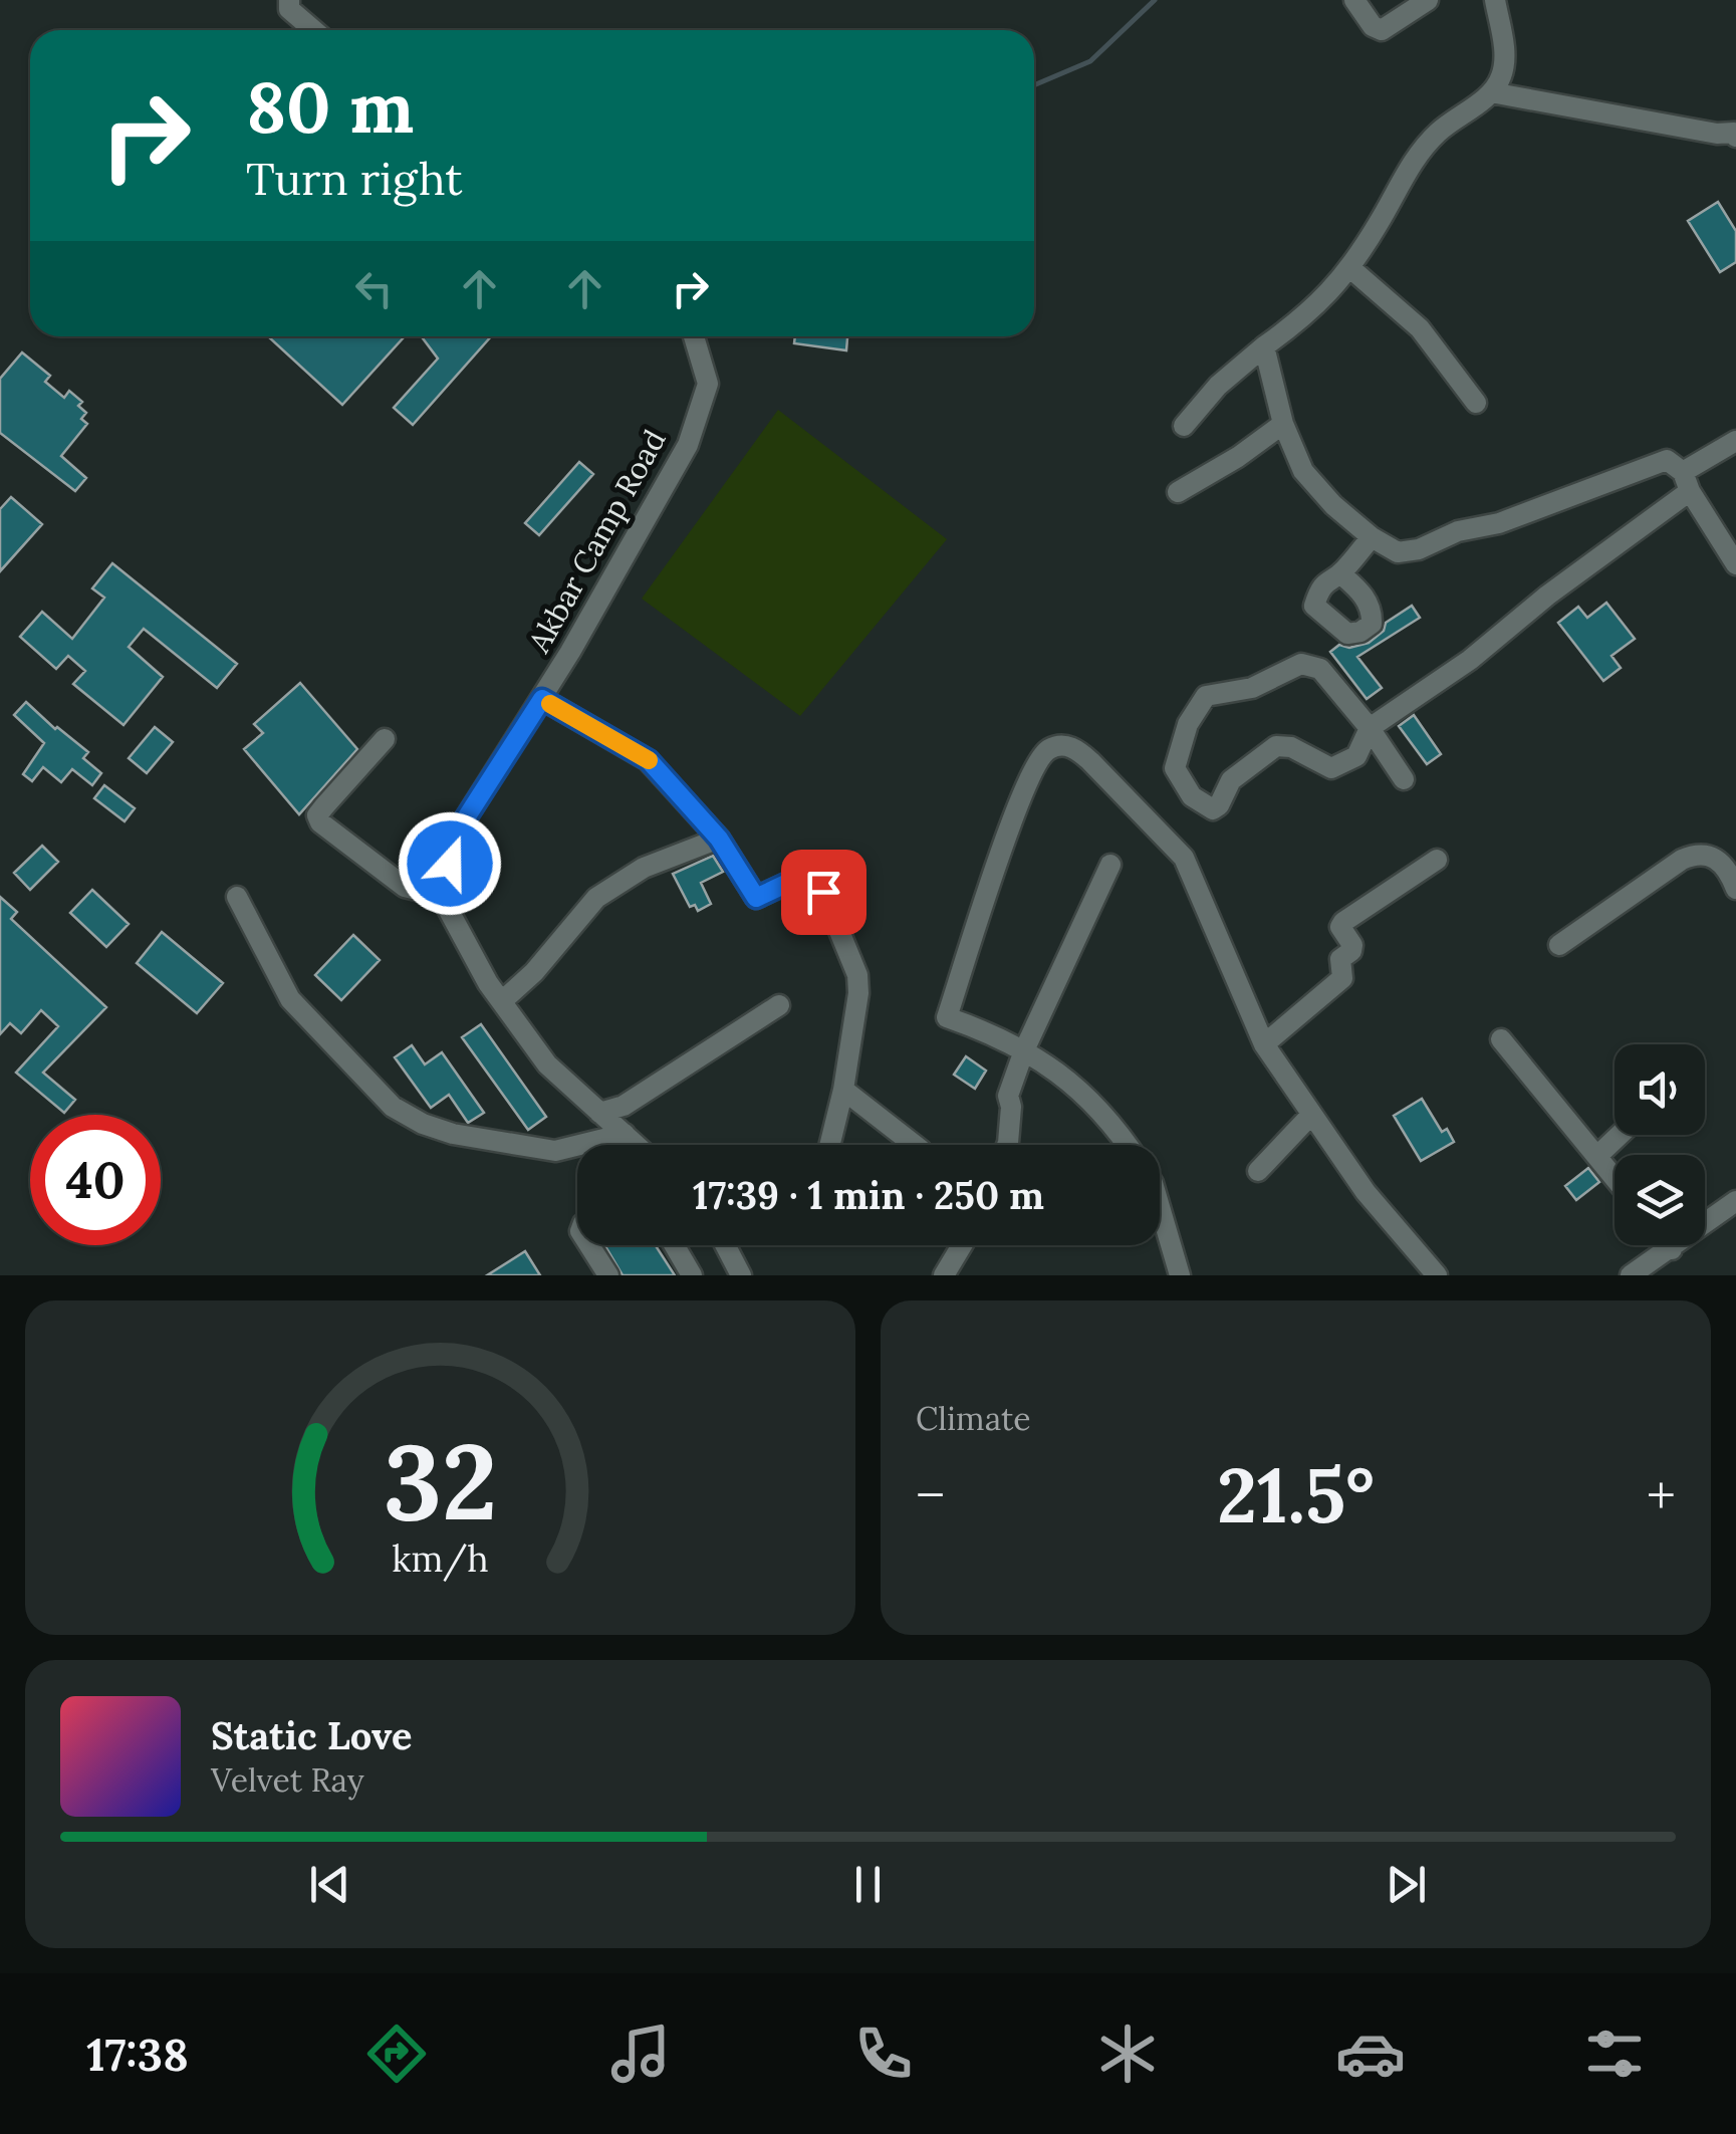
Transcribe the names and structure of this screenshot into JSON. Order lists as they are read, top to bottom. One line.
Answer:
{"streets":{"street":["Akbar Camp Road"]},"page":{"turn":["80 m","Turn right"],"limit":"40","trip":"17:39 · 1 min · 250 m","tile":"Climate","heat":["−","21.5°","+"],"song":["Static Love","Velvet Ray"],"tabs":"17:38","gauge":["32","km/h"]}}
